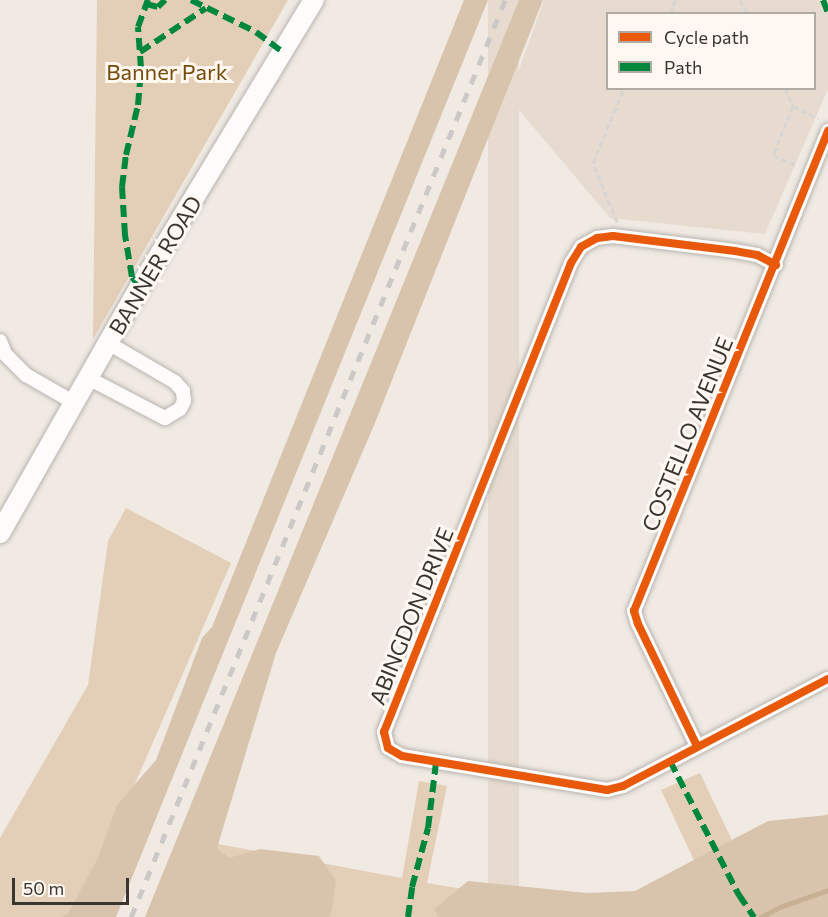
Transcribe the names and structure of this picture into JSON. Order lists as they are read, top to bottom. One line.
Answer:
{"streets":{"street":["BANNER ROAD","COSTELLO AVENUE","ABINGDON DRIVE"]},"crossings":[["COSTELLO AVENUE","ABINGDON DRIVE"]],"parks":["Banner Park"],"legend":["Cycle path","Path"],"scale_bar":"50 m"}
